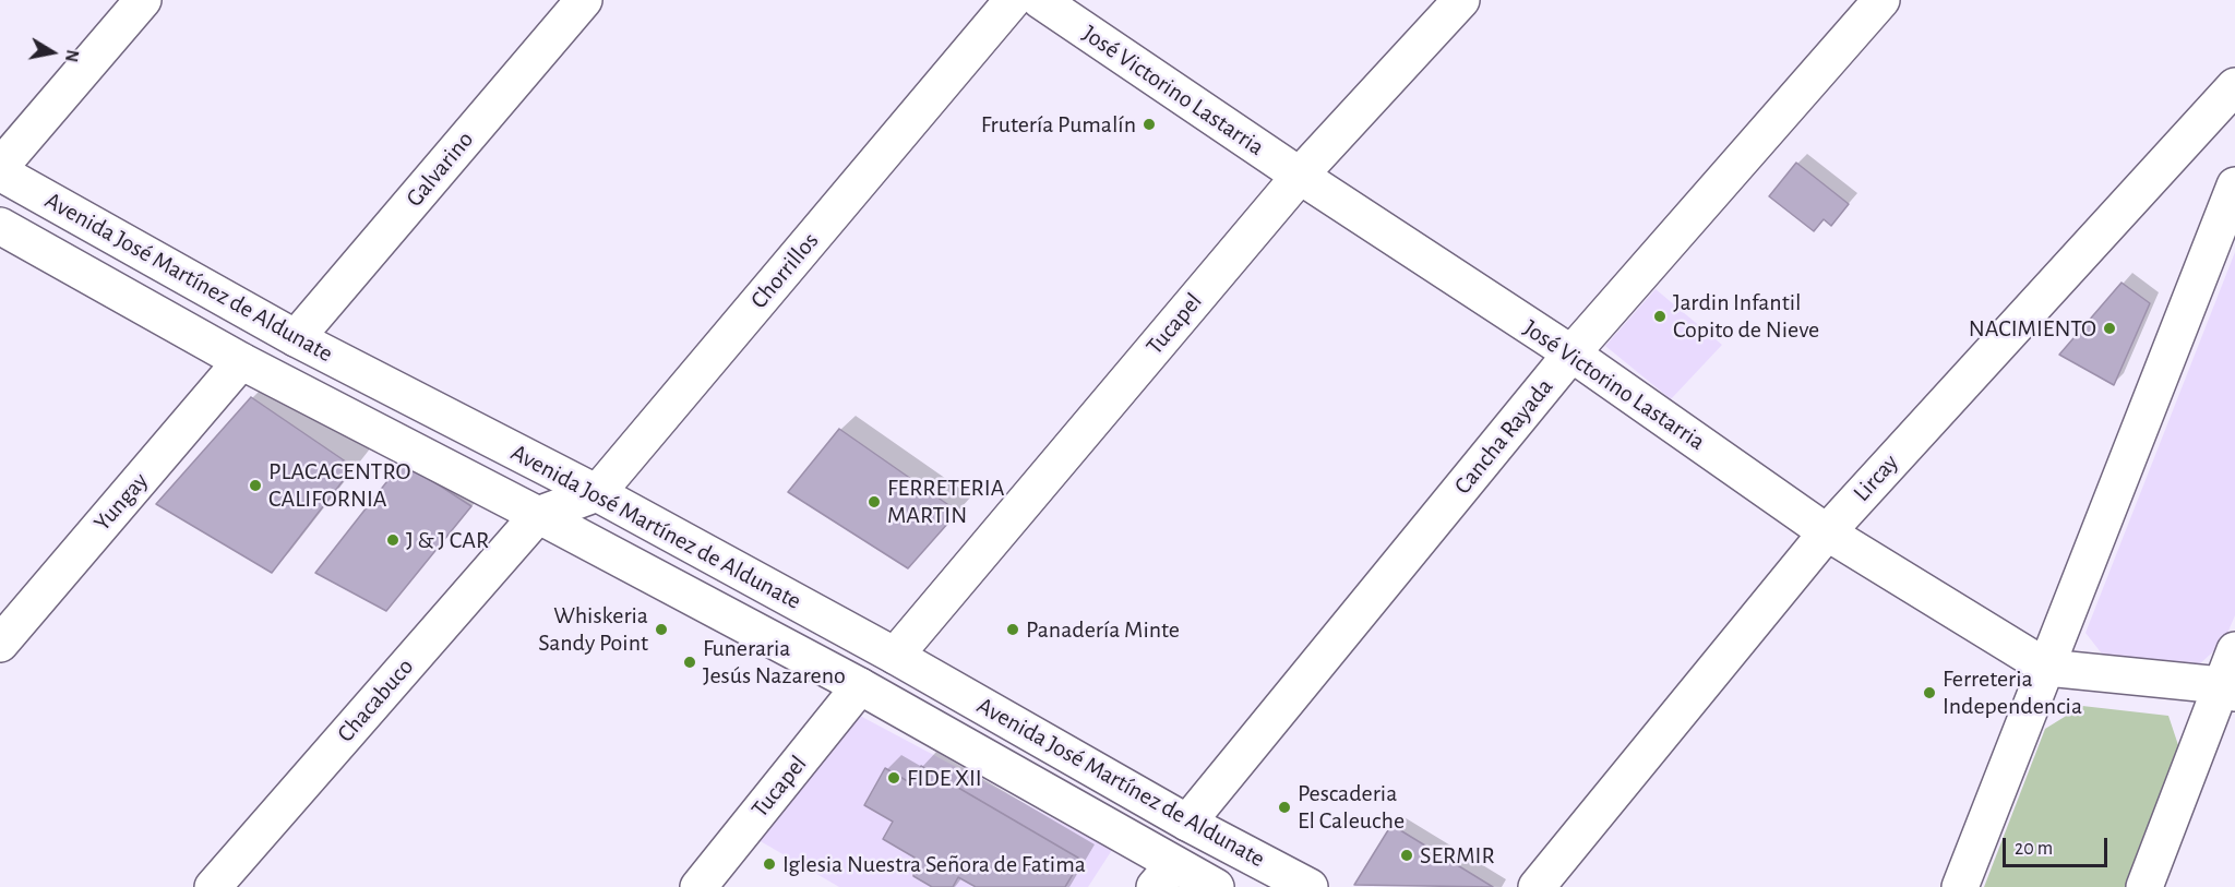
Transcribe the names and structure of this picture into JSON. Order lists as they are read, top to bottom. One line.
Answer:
{"streets":{"street":["José Victorino Lastarria","Galvarino","Chorrillos","Avenida José Martínez de Aldunate","Tucapel","Cancha Rayada","Lircay","Yungay","Chacabuco"]},"crossings":[["José Victorino Lastarria","Tucapel"],["José Victorino Lastarria","Cancha Rayada"],["José Victorino Lastarria","Lircay"],["Galvarino","Avenida José Martínez de Aldunate"],["Chorrillos","Avenida José Martínez de Aldunate"],["Chorrillos","Chacabuco"],["Avenida José Martínez de Aldunate","Tucapel"],["Avenida José Martínez de Aldunate","Cancha Rayada"],["Avenida José Martínez de Aldunate","Yungay"],["Avenida José Martínez de Aldunate","Chacabuco"]],"places":["Frutería Pumalín","Jardin Infantil Copito de Nieve","NACIMIENTO","PLACACENTRO CALIFORNIA","FERRETERIA MARTIN","J & J CAR","Whiskeria Sandy Point","Panadería Minte","Funeraria Jesús Nazareno","Ferreteria Independencia","FIDE XII","Pescaderia El Caleuche","SERMIR","Iglesia Nuestra Señora de Fatima"],"scale_bar":"20 m","north":"right"}
